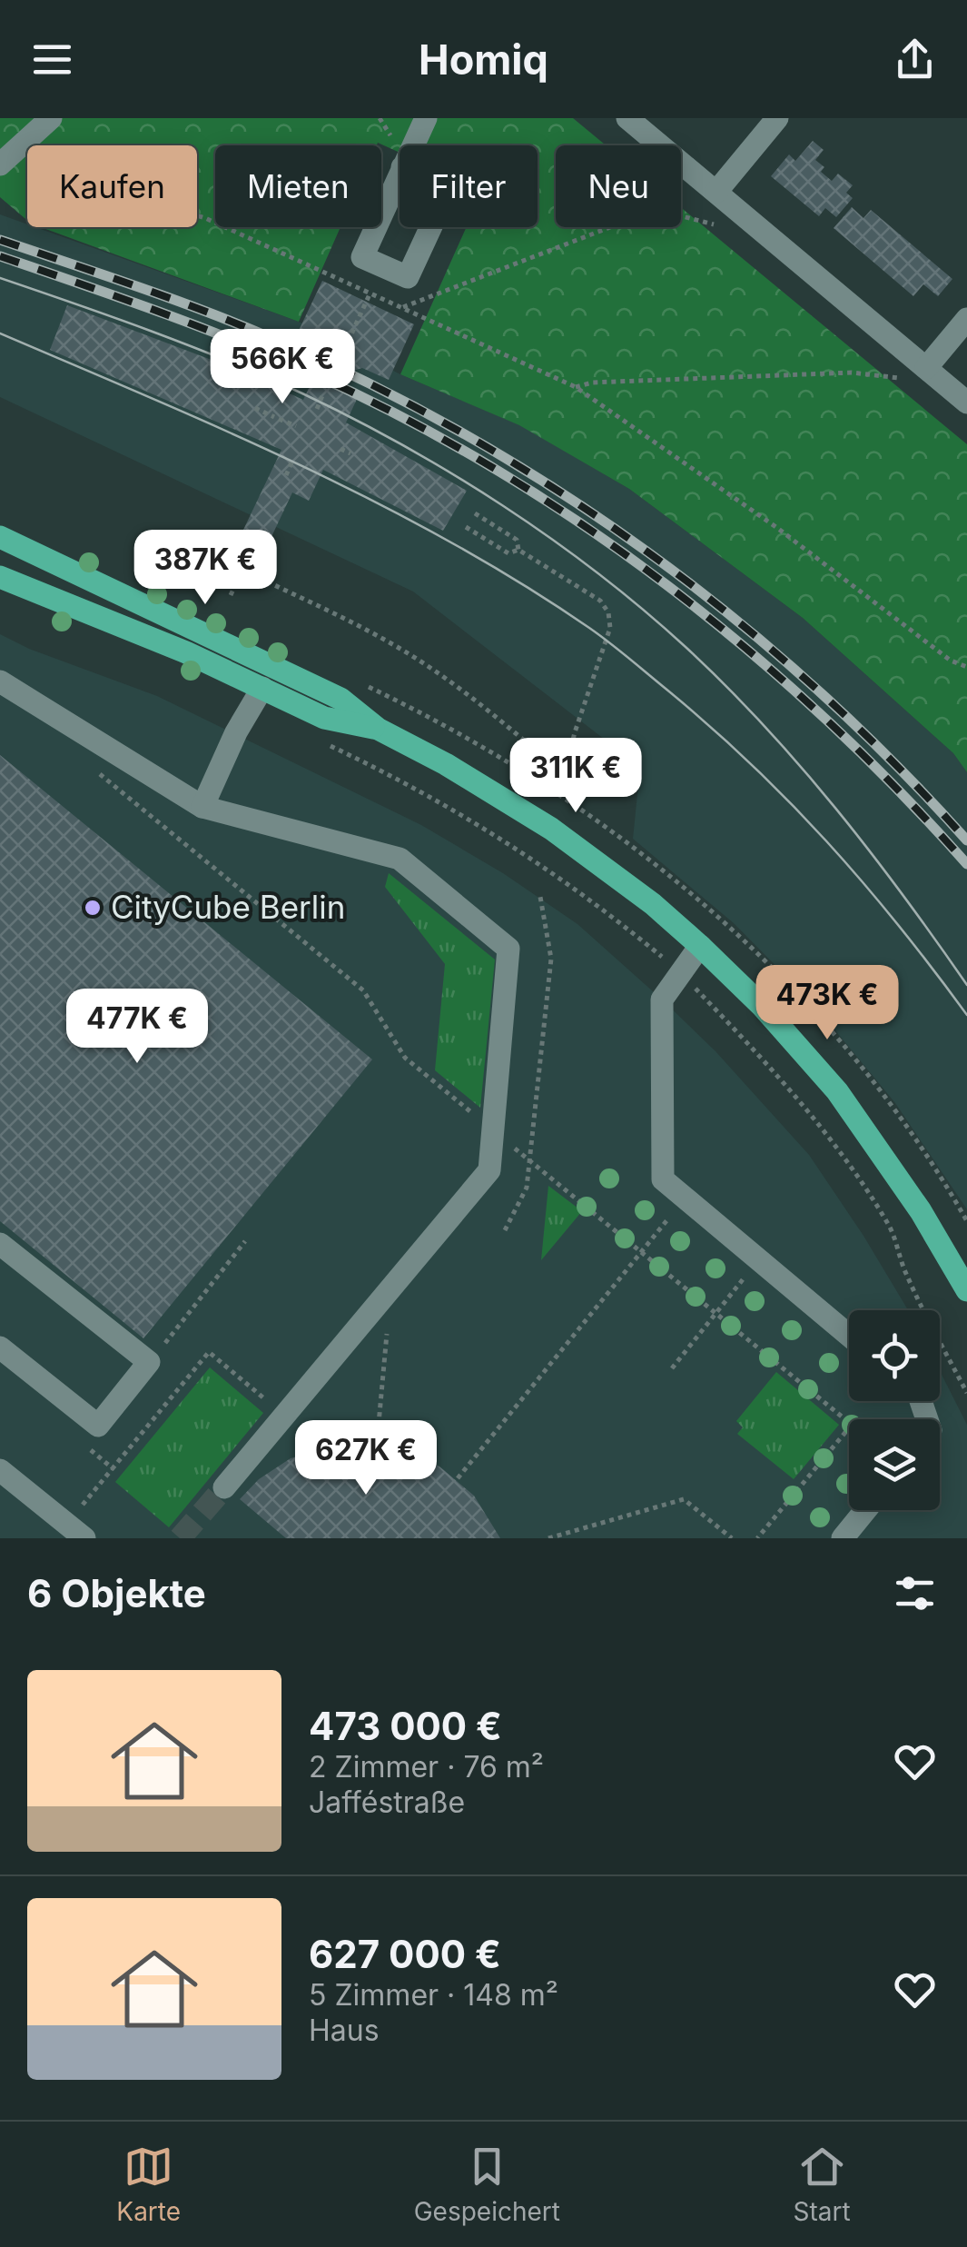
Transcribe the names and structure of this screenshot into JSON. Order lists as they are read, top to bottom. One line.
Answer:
{"places":["CityCube Berlin"],"page":{"header":"Homiq","chip":["Kaufen","Mieten","Filter","Neu"],"price":["566K €","387K €","311K €","473K €","477K €","627K €"],"heading":"6 Objekte","list":[{"name":"473 000 €","note":"2 Zimmer · 76 m² · Jafféstraße"},{"name":"627 000 €","note":"5 Zimmer · 148 m² · Haus"}],"tabs":["Karte","Gespeichert","Start"]}}
